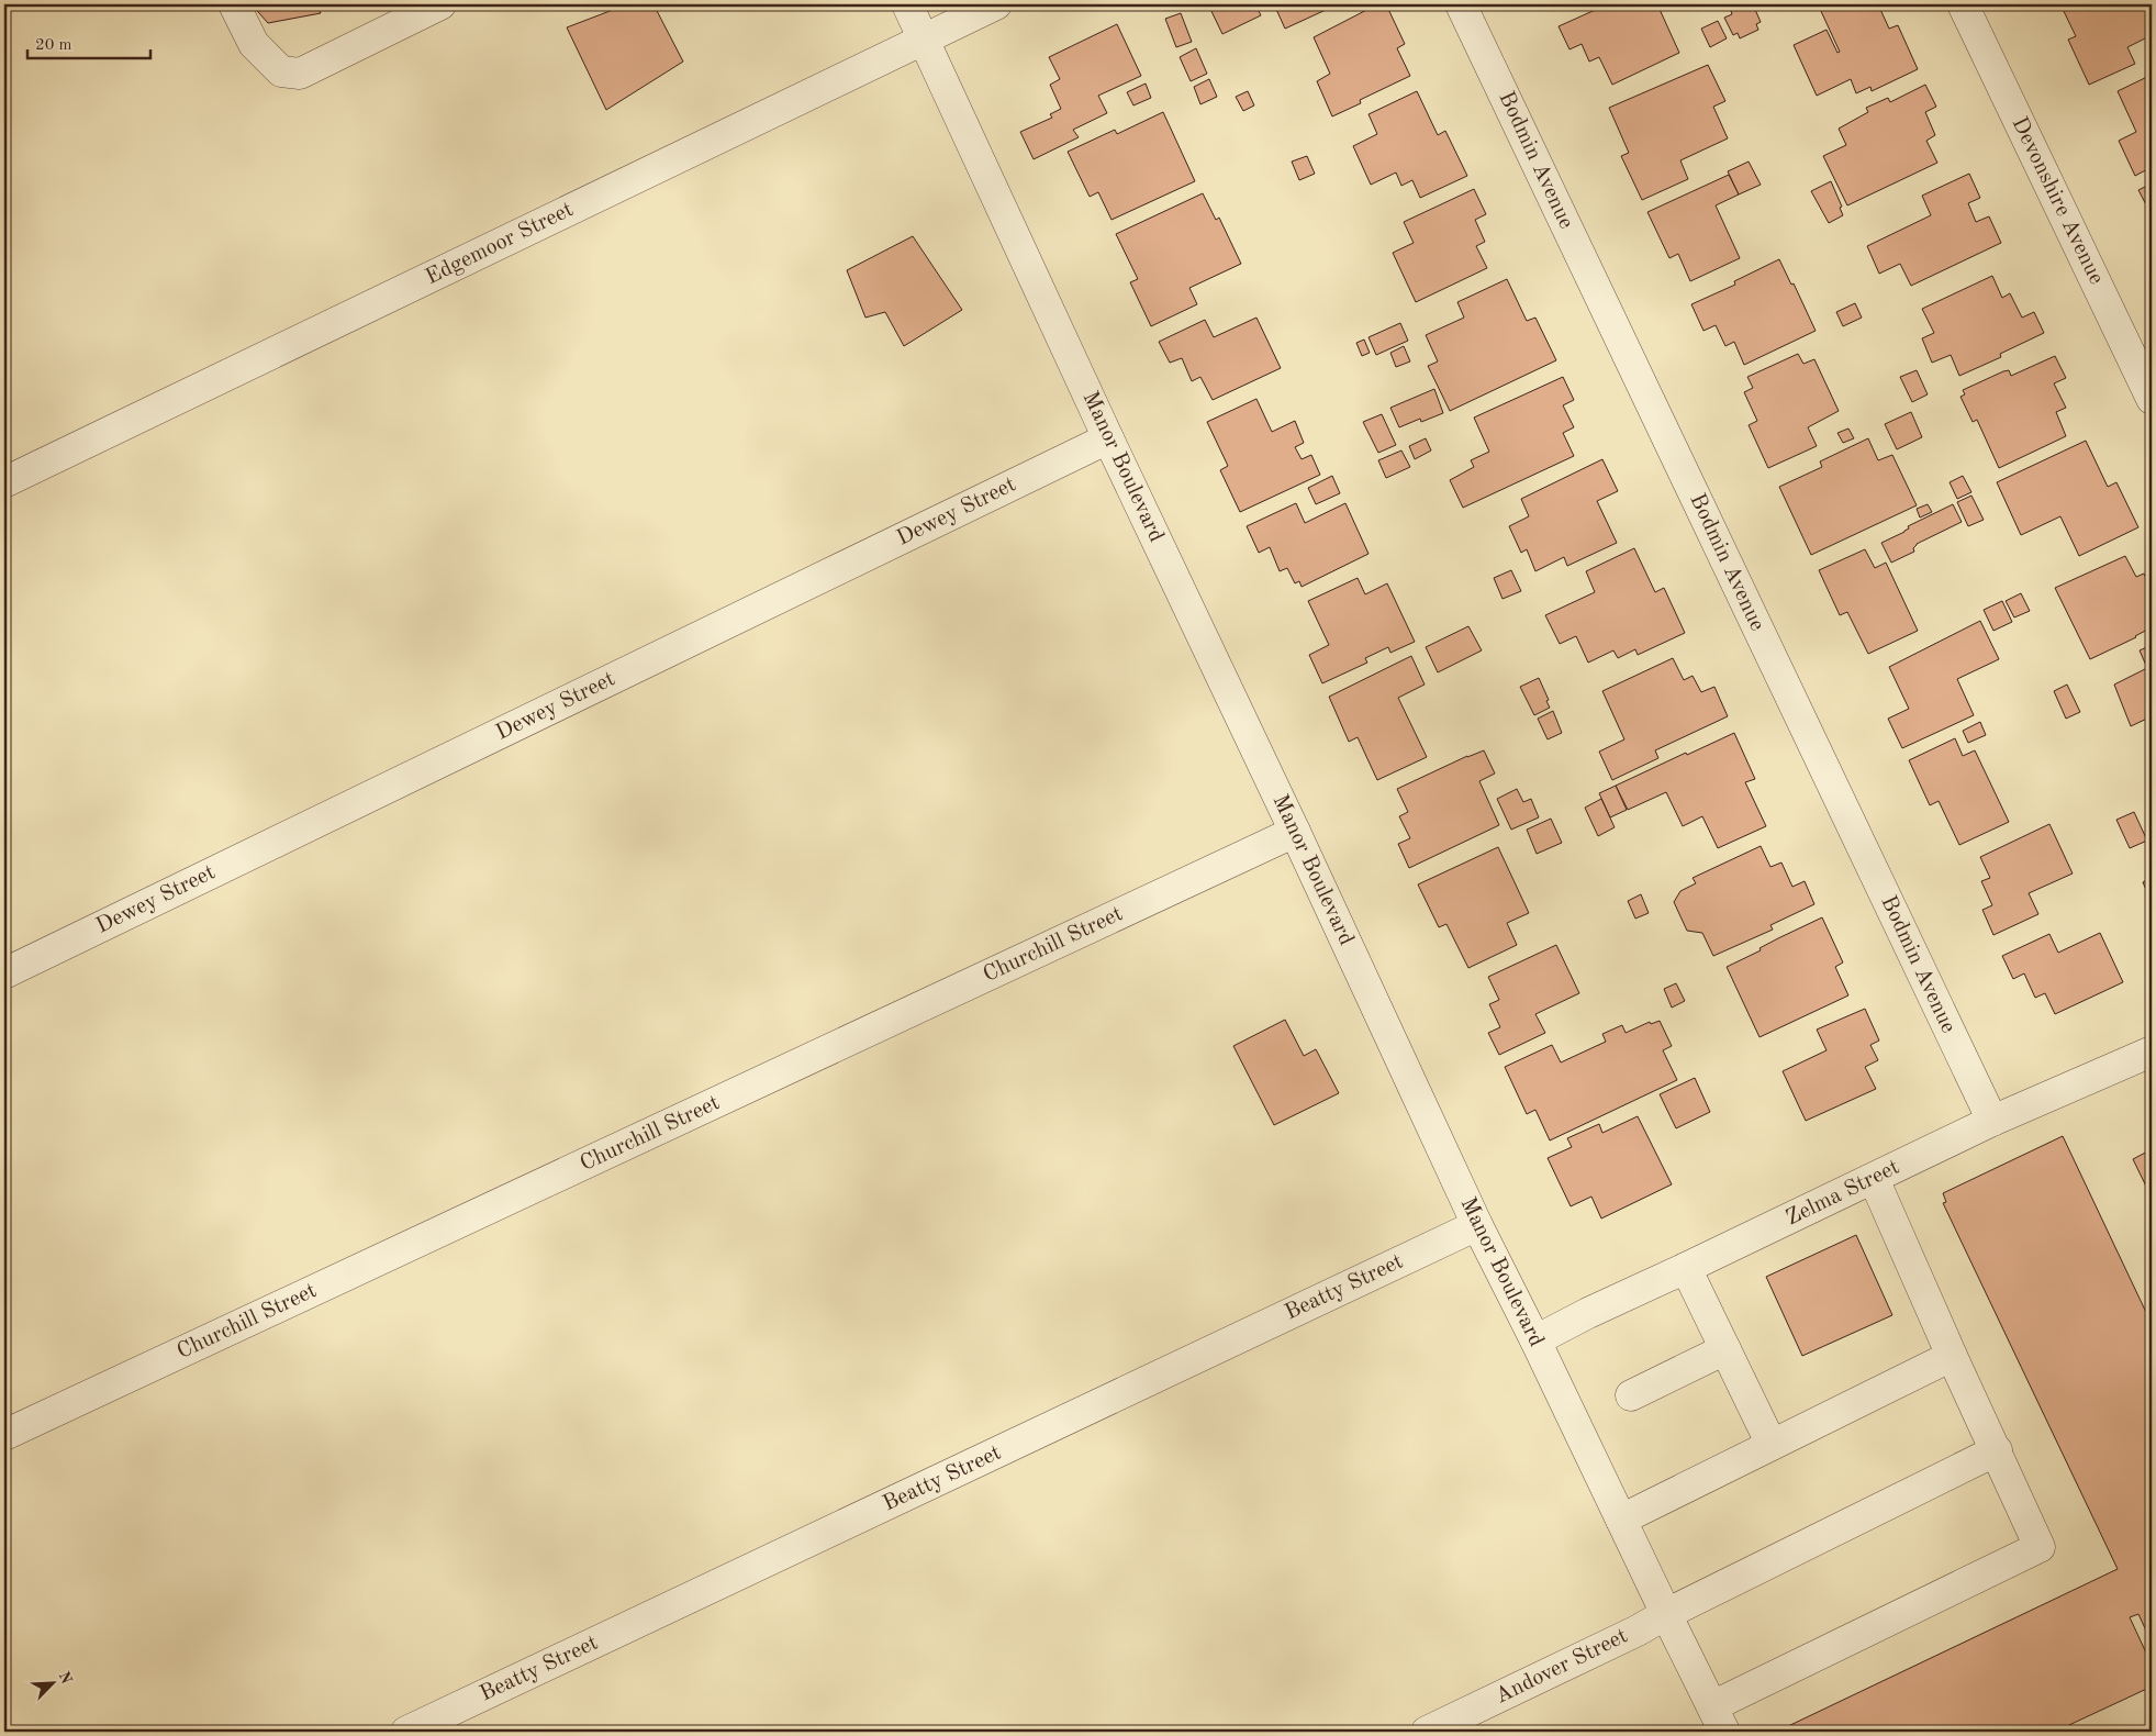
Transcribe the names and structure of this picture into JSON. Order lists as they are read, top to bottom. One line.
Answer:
{"streets":{"street":["Bodmin Avenue","Devonshire Avenue","Edgemoor Street","Manor Boulevard","Dewey Street","Churchill Street","Zelma Street","Beatty Street","Andover Street"]},"crossings":[["Bodmin Avenue","Zelma Street"],["Edgemoor Street","Manor Boulevard"],["Manor Boulevard","Dewey Street"],["Manor Boulevard","Churchill Street"],["Manor Boulevard","Zelma Street"],["Manor Boulevard","Beatty Street"],["Manor Boulevard","Andover Street"]],"scale_bar":"20 m","north":"top right"}
